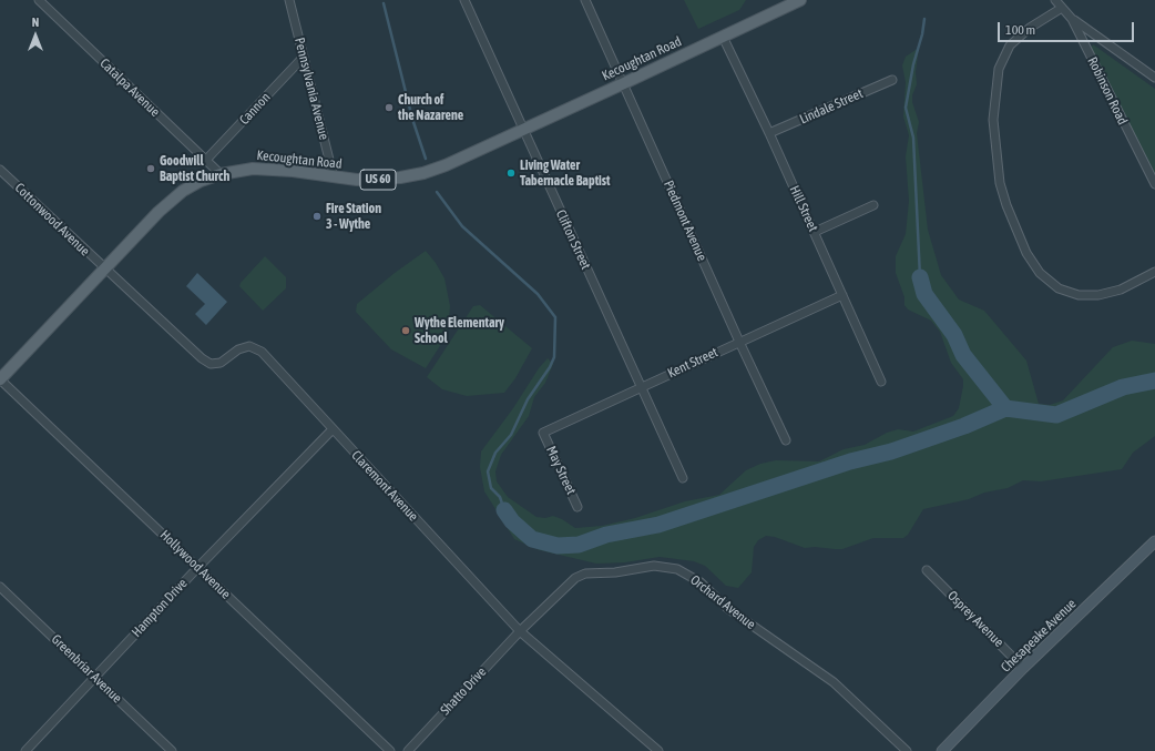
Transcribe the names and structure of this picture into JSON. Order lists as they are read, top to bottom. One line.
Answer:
{"streets":{"main road":["Kecoughtan Road","US 60","Chesapeake Avenue"],"street":["Catalpa Avenue","Pennsylvania Avenue","Robinson Road","Lindale Street","Cannon","Hill Street","Cottonwood Avenue","Piedmont Avenue","Clifton Street","Kent Street","May Street","Claremont Avenue","Hollywood Avenue","Orchard Avenue","Hampton Drive","Osprey Avenue","Greenbriar Avenue","Shatto Drive"]},"crossings":[["Kecoughtan Road","Catalpa Avenue"],["Kecoughtan Road","Pennsylvania Avenue"],["Kecoughtan Road","Hill Street"],["Kecoughtan Road","Cottonwood Avenue"],["Kecoughtan Road","Piedmont Avenue"],["Kecoughtan Road","Clifton Street"],["Kecoughtan Road","Claremont Avenue"],["Kecoughtan Road","Hollywood Avenue"],["Catalpa Avenue","Cannon"],["Pennsylvania Avenue","Cannon"],["Lindale Street","Hill Street"],["Hill Street","Kent Street"],["Cottonwood Avenue","Claremont Avenue"],["Piedmont Avenue","Kent Street"],["Clifton Street","Kent Street"],["Kent Street","May Street"],["Claremont Avenue","Orchard Avenue"],["Claremont Avenue","Hampton Drive"],["Claremont Avenue","Shatto Drive"],["Hollywood Avenue","Hampton Drive"],["Orchard Avenue","Shatto Drive"],["Hampton Drive","Greenbriar Avenue"],["Osprey Avenue","Chesapeake Avenue"]],"places":["Church of the Nazarene","Goodwill Baptist Church","Living Water Tabernacle Baptist","Fire Station 3 - Wythe","Wythe Elementary School"],"scale_bar":"100 m","north":"top"}
